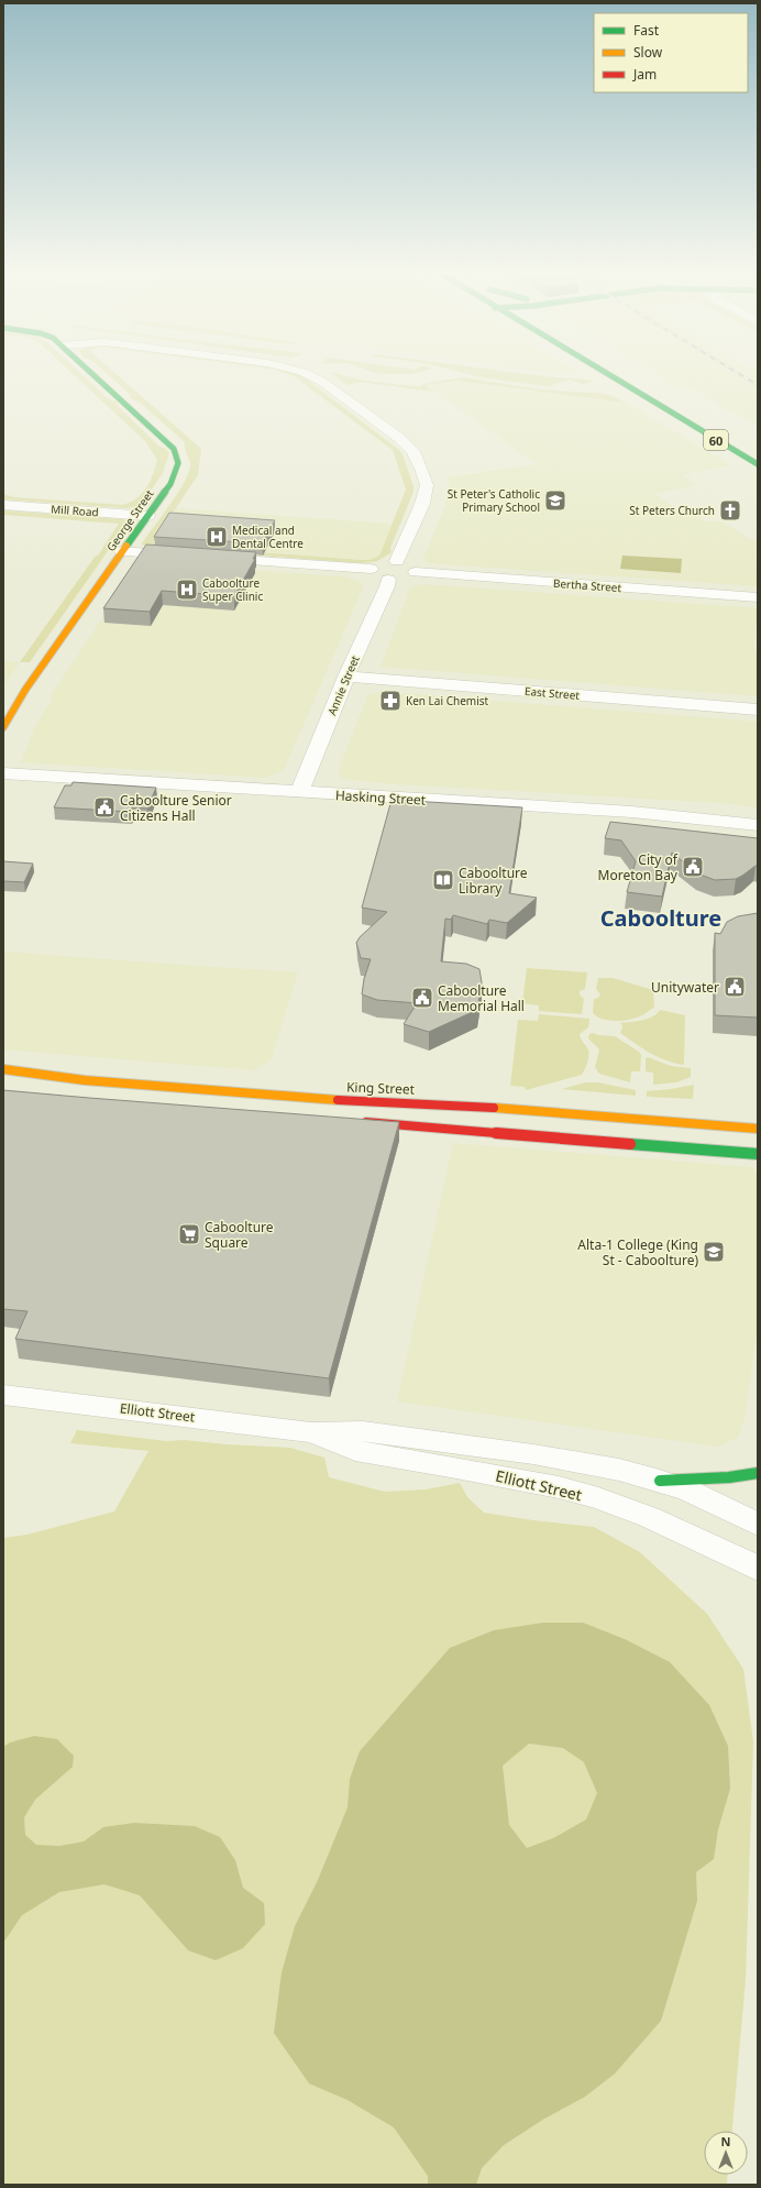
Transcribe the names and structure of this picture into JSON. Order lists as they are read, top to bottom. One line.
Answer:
{"streets":{"main road":["60","George Street","King Street"],"street":["Mill Road","Bertha Street","Annie Street","East Street","Hasking Street","Elliott Street"]},"crossings":[["Mill Road","George Street"],["Annie Street","East Street"],["Annie Street","Hasking Street"]],"districts":["Caboolture"],"places":{"school or university":["St Peter's Catholic Primary School","Alta-1 College (King St - Caboolture)"],"church":["St Peters Church"],"hospital":["Medical and Dental Centre","Caboolture Super Clinic"],"pharmacy":["Ken Lai Chemist"],"public building":["Caboolture Senior Citizens Hall","City of Moreton Bay","Unitywater","Caboolture Memorial Hall"],"library":["Caboolture Library"],"supermarket":["Caboolture Square"]},"legend":["Fast","Slow","Jam"],"north":"top"}
